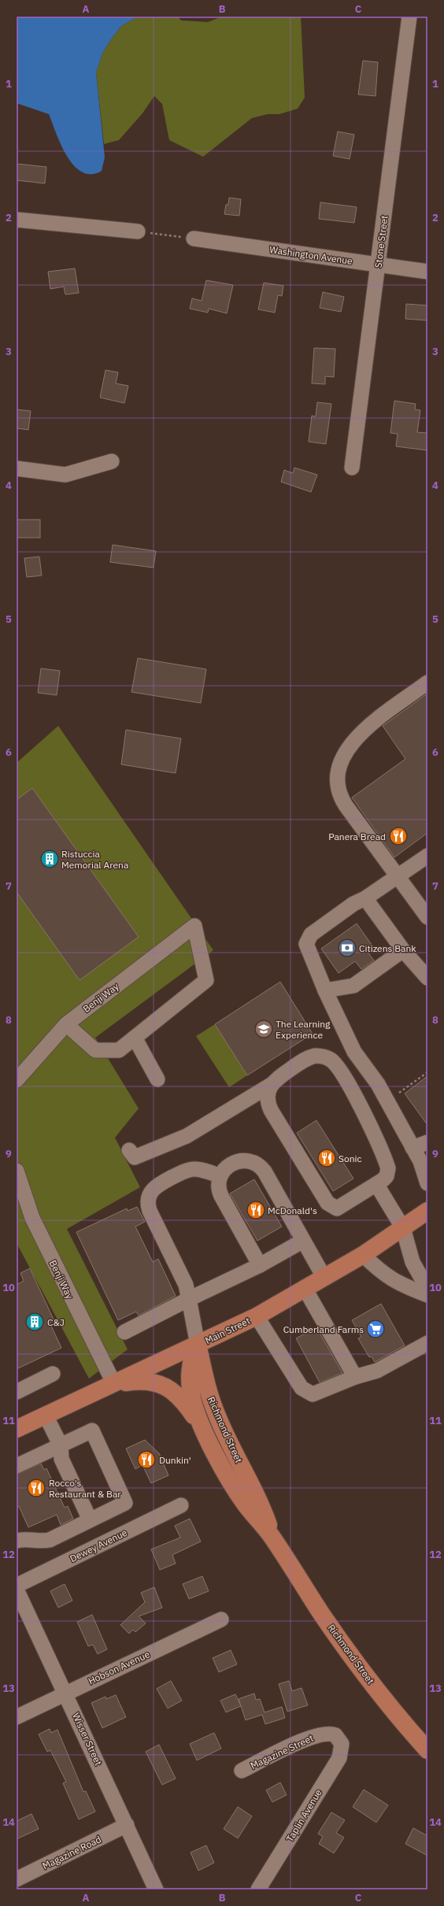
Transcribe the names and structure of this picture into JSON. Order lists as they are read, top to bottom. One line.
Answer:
{"streets":{"main road":["Main Street","Richmond Street"],"street":["Stone Street","Washington Avenue","Benji Way","Dewey Avenue","Hobson Avenue","Wisser Street","Magazine Street","Taplin Avenue","Magazine Road"]},"crossings":[["Stone Street","Washington Avenue"],["Benji Way","Main Street"],["Main Street","Richmond Street"],["Hobson Avenue","Wisser Street"],["Wisser Street","Magazine Road"],["Magazine Street","Taplin Avenue"]],"places":{"restaurant":["Panera Bread","Sonic","McDonald's","Dunkin'","Rocco's Restaurant & Bar"],"building":["Ristuccia Memorial Arena","C&J"],"bank":["Citizens Bank"],"school or university":["The Learning Experience"],"supermarket":["Cumberland Farms"]},"grid":{"columns":["A","B","C"],"rows":["1","2","3","4","5","6","7","8","9","10","11","12","13","14"]}}
